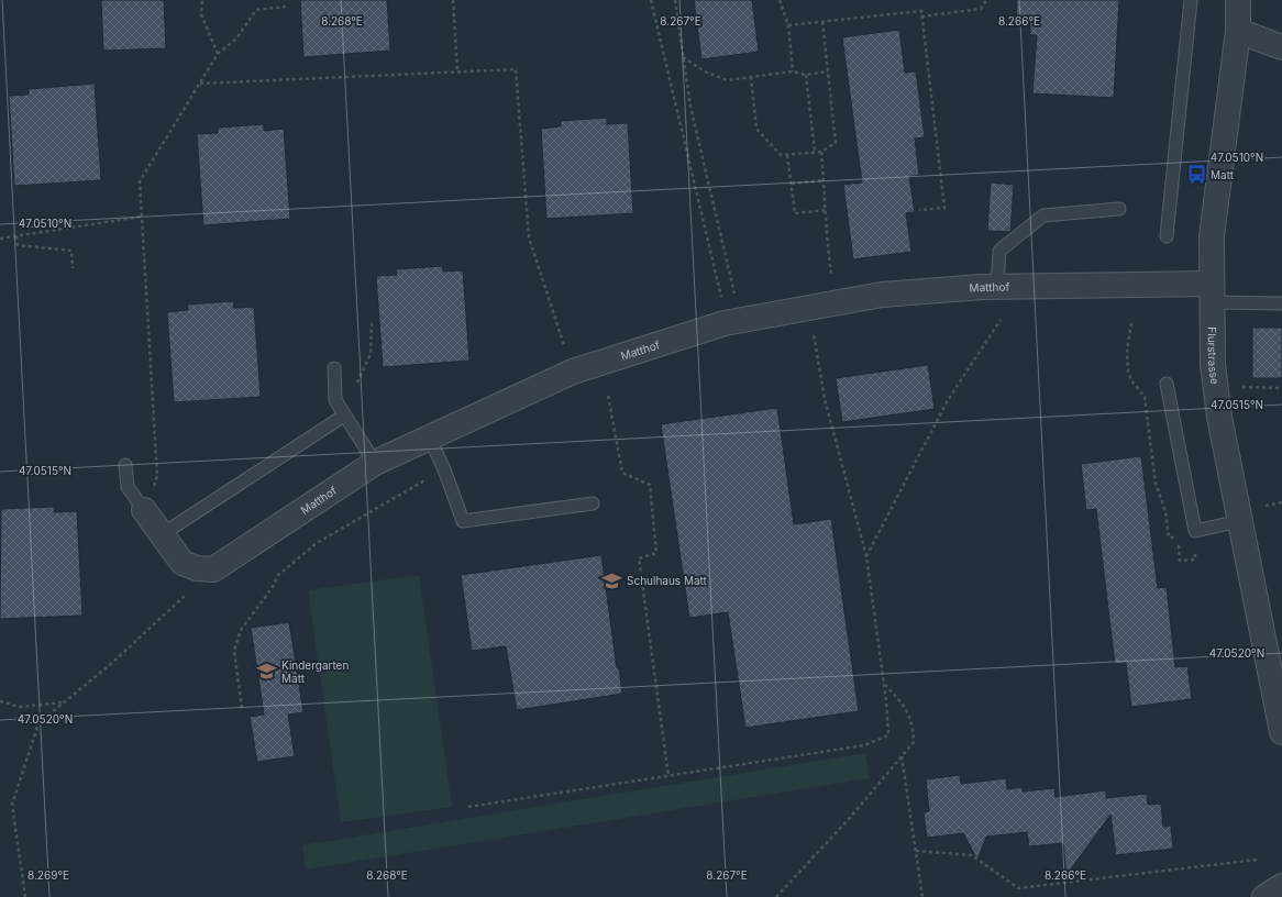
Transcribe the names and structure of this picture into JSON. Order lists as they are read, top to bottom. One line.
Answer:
{"streets":{"street":["Matthof","Flurstrasse"]},"crossings":[["Matthof","Flurstrasse"]],"places":{"bus stop":["Matt"],"school or university":["Schulhaus Matt","Kindergarten Matt"]},"coordinates":["8.268°E","8.267°E","8.266°E","47.0510°N","47.0515°N","47.0520°N","8.269°E"]}
